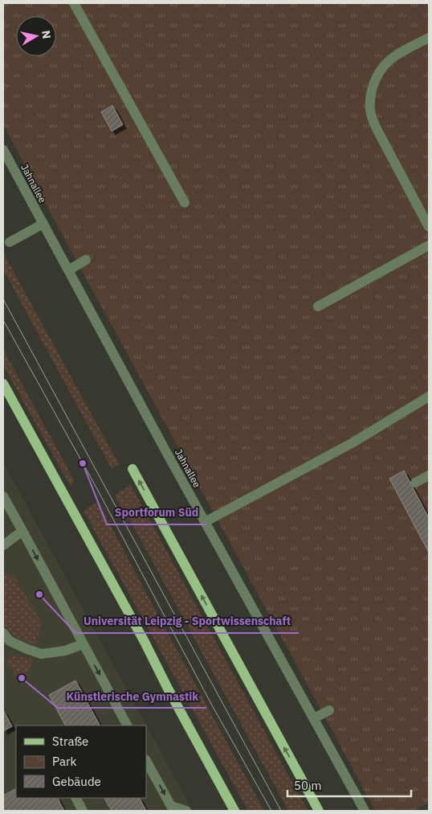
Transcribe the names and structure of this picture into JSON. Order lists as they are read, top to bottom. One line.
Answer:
{"streets":{"street":["Jahnallee"]},"places":["Sportforum Süd","Universität Leipzig - Sportwissenschaft","Künstlerische Gymnastik"],"legend":["Straße","Park","Gebäude"],"scale_bar":"50 m","north":"right"}
